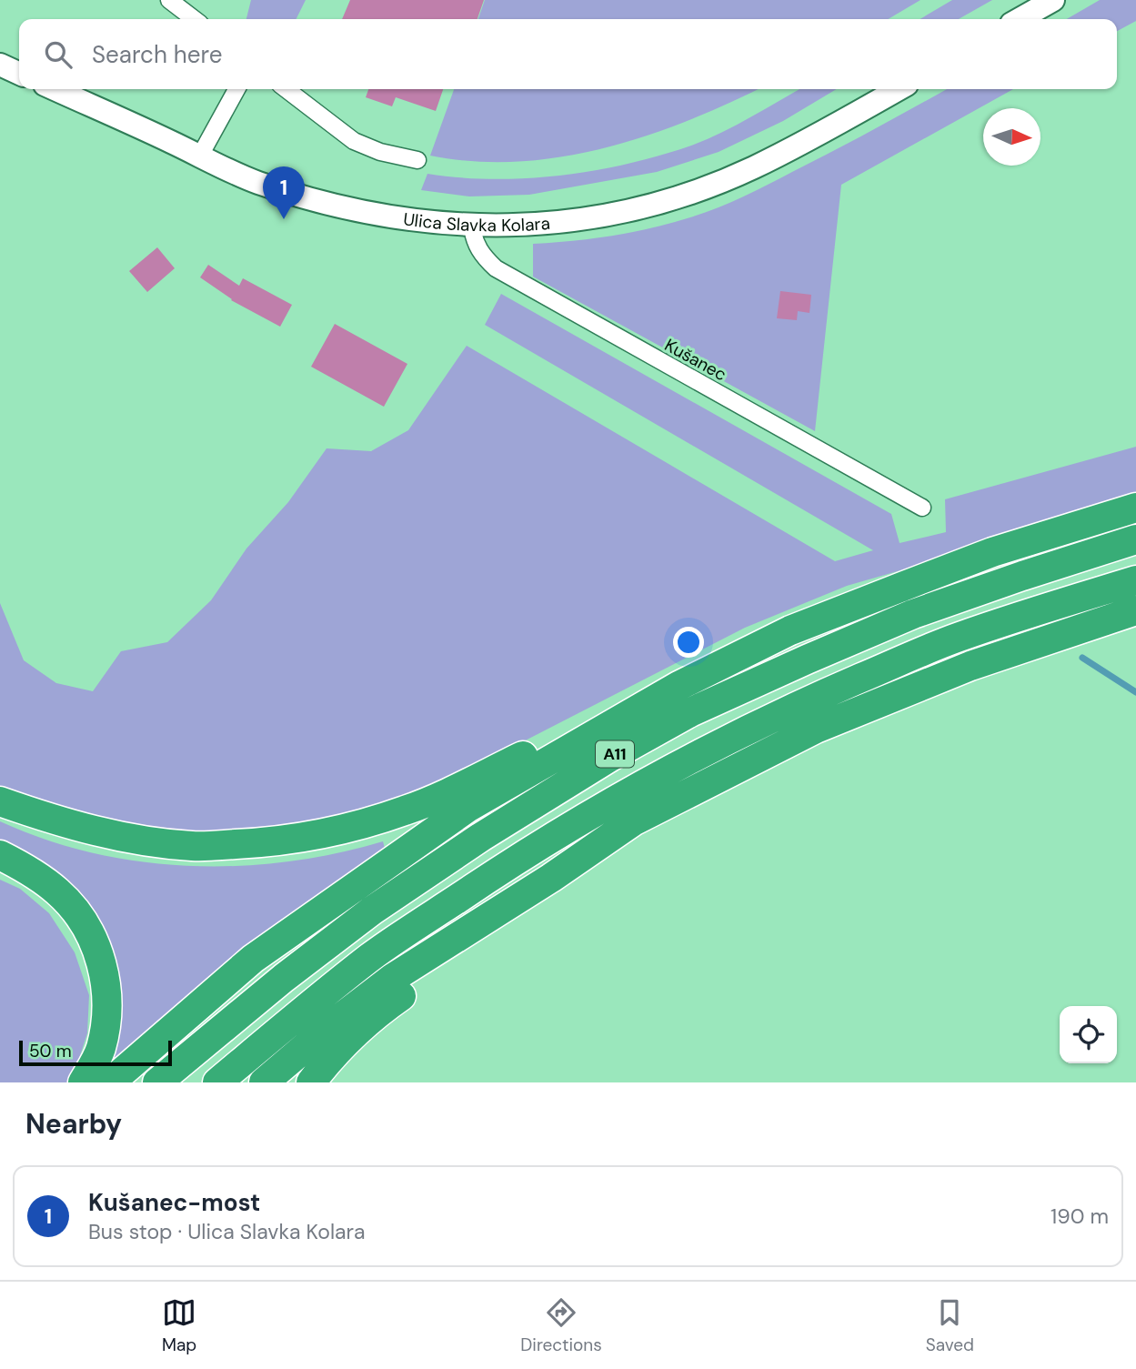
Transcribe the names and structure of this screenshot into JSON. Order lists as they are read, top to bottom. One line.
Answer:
{"streets":{"highway":["A11"],"main road":["Ulica Slavka Kolara"],"street":["Kušanec"]},"crossings":[["Ulica Slavka Kolara","Kušanec"]],"scale_bar":"50 m","north":"right","page":{"search":"Search here","pins":"1","scale":"50 m","heading":"Nearby","list":[{"mark":"1","name":"Kušanec-most","note":"Bus stop · Ulica Slavka Kolara","value":"190 m"}],"nav":["Map","Directions","Saved"]}}
